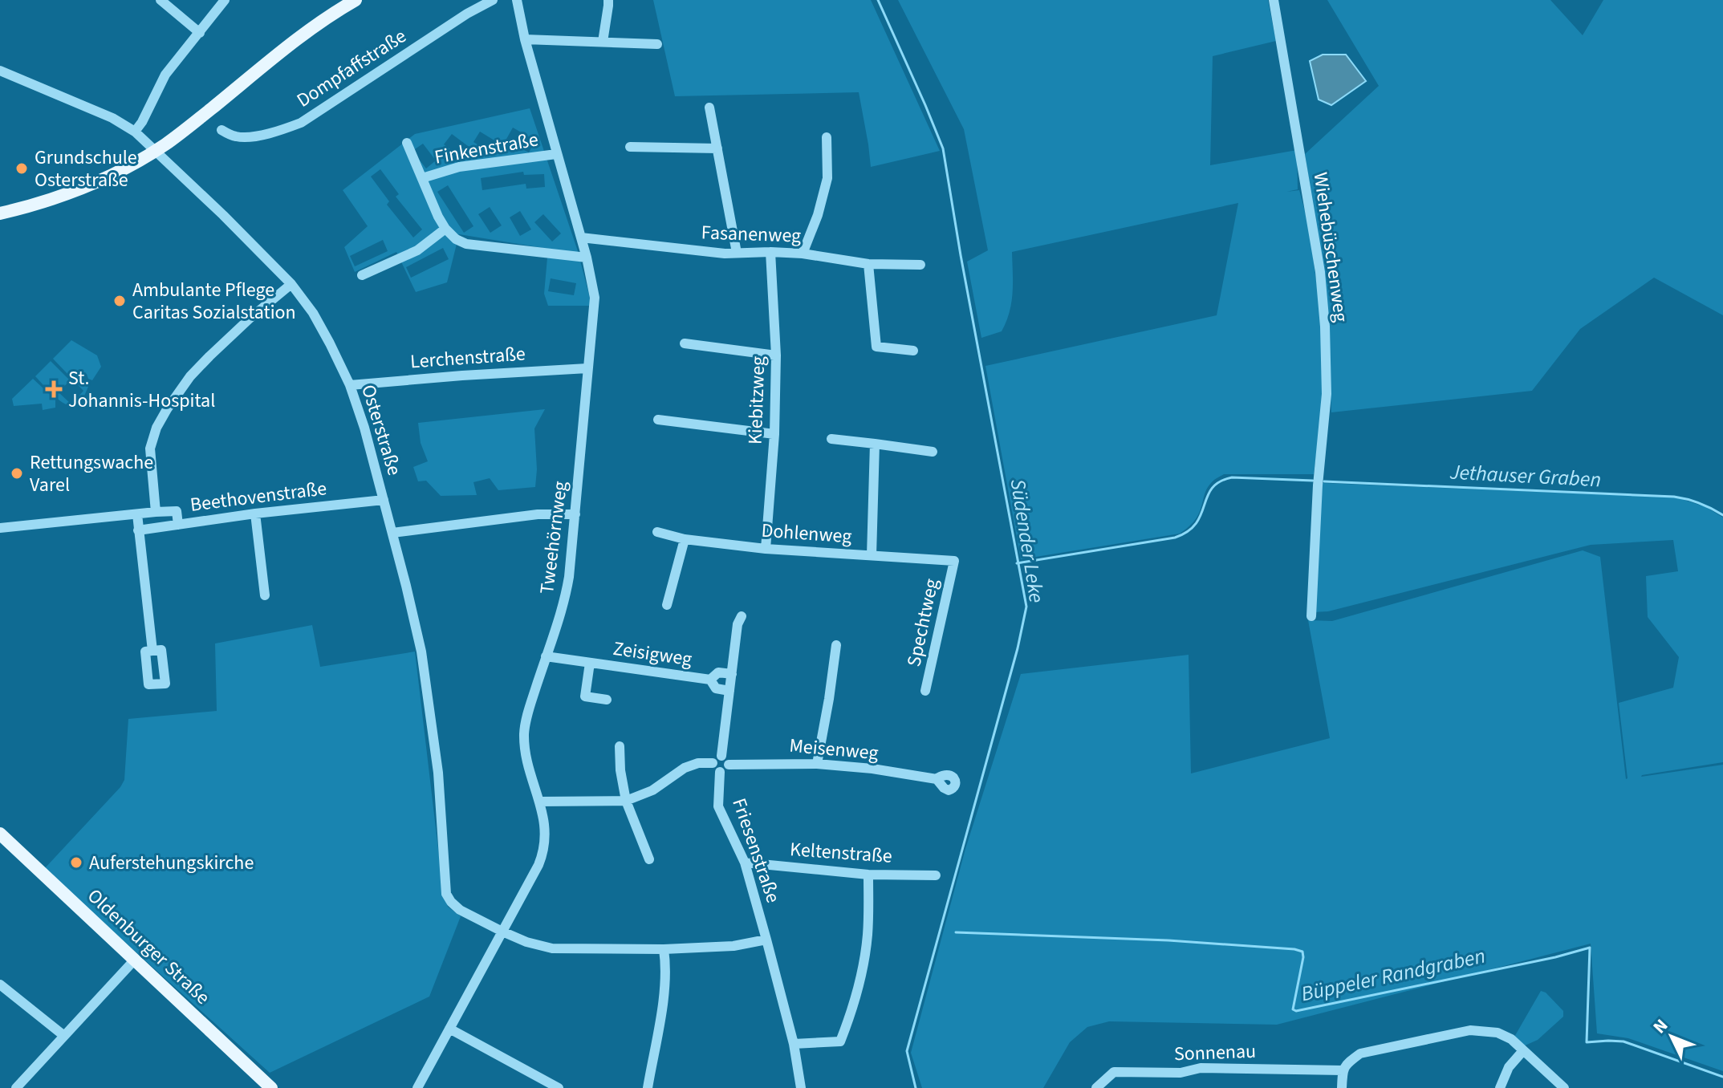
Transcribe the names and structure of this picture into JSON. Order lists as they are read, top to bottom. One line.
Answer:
{"streets":{"main road":["Oldenburger Straße"],"street":["Dompfaffstraße","Finkenstraße","Fasanenweg","Wiehebüschenweg","Lerchenstraße","Kiebitzweg","Osterstraße","Beethovenstraße","Dohlenweg","Tweehörnweg","Spechtweg","Zeisigweg","Meisenweg","Friesenstraße","Keltenstraße","Sonnenau"]},"crossings":[["Finkenstraße","Tweehörnweg"],["Fasanenweg","Kiebitzweg"],["Fasanenweg","Tweehörnweg"],["Lerchenstraße","Osterstraße"],["Lerchenstraße","Tweehörnweg"],["Kiebitzweg","Dohlenweg"],["Osterstraße","Beethovenstraße"],["Osterstraße","Tweehörnweg"],["Dohlenweg","Spechtweg"],["Tweehörnweg","Zeisigweg"],["Meisenweg","Friesenstraße"],["Friesenstraße","Keltenstraße"]],"water":["Jethauser Graben","Südender Leke","Büppeler Randgraben"],"places":{"other":["Grundschule Osterstraße","Ambulante Pflege Caritas Sozialstation","Rettungswache Varel","Auferstehungskirche"],"health":["St. Johannis-Hospital"]},"north":"top left"}
